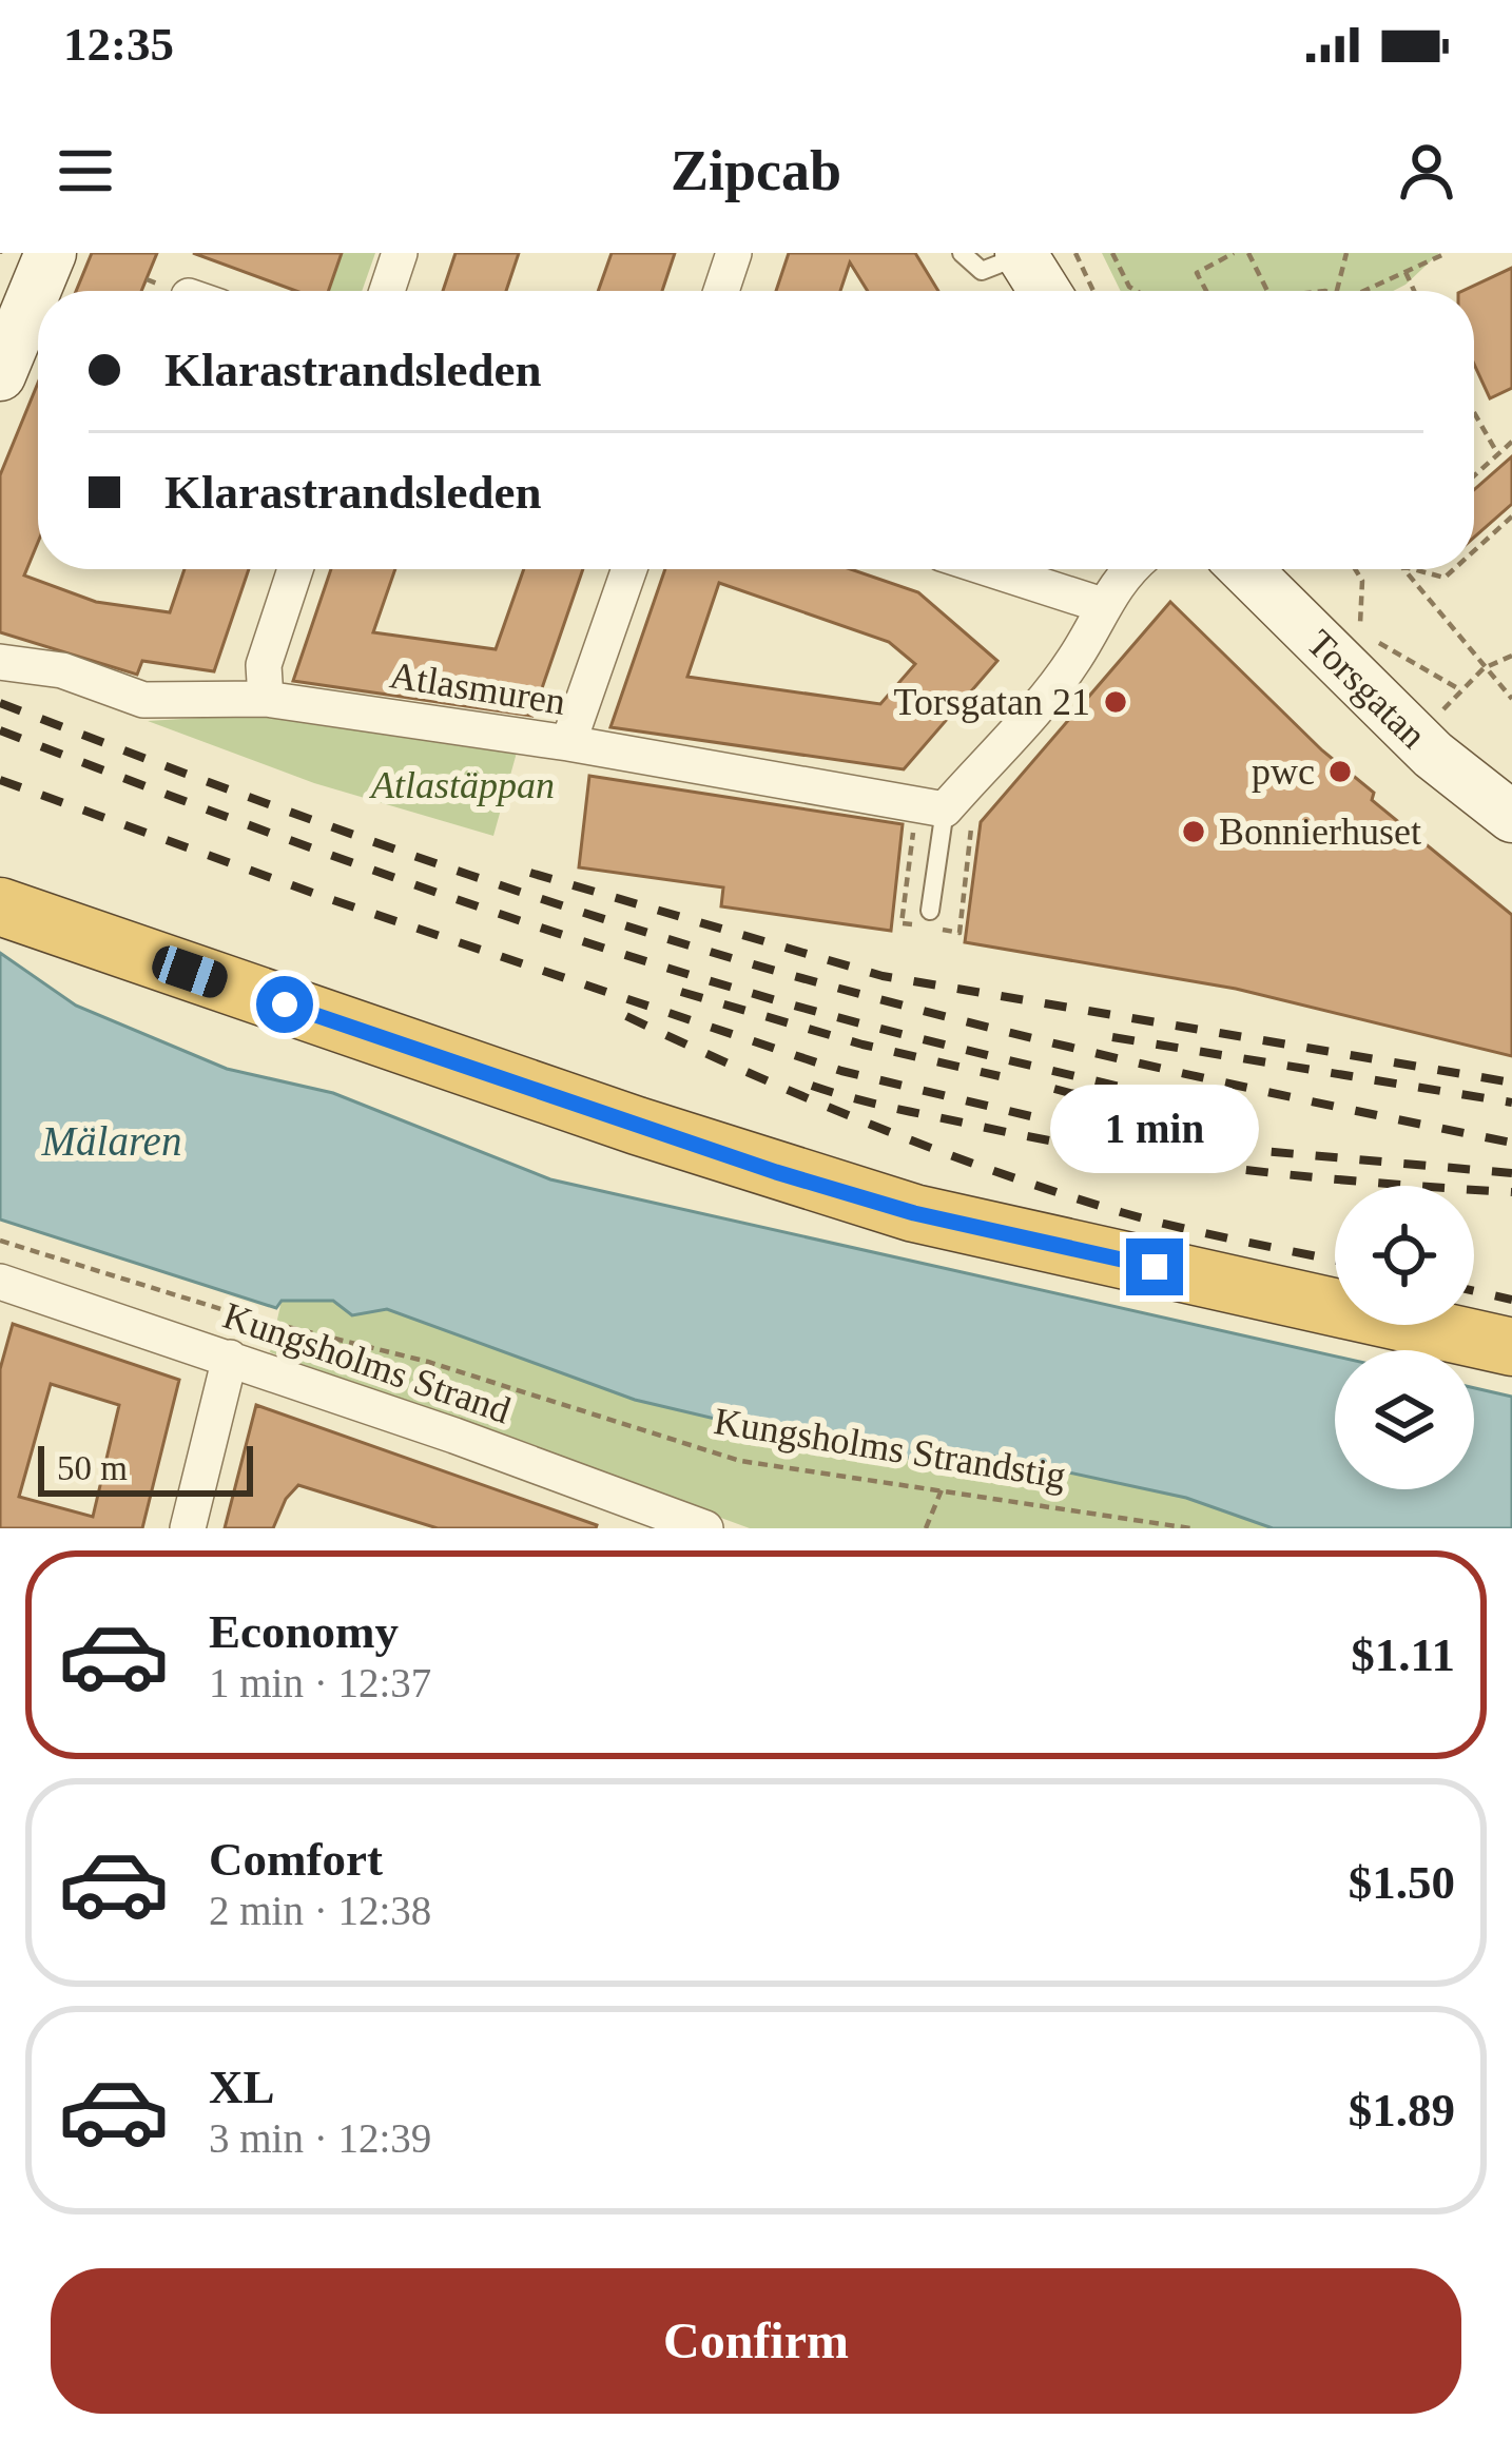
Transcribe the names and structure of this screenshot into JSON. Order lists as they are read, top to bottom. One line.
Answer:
{"streets":{"main road":["Torsgatan"],"street":["Atlasmuren","Kungsholms Strand"],"path":["Kungsholms Strandstig"]},"water":["Mälaren"],"parks":["Atlastäppan"],"places":["Torsgatan 21","pwc","Bonnierhuset"],"scale_bar":"50 m","page":{"status":"12:35","header":"Zipcab","banner":["Klarastrandsleden","Klarastrandsleden"],"bubble":"1 min","scale":"50 m","list":[{"name":"Economy","note":"1 min · 12:37","value":"$1.11"},{"name":"Comfort","note":"2 min · 12:38","value":"$1.50"},{"name":"XL","note":"3 min · 12:39","value":"$1.89"}],"buttons":"Confirm"}}
